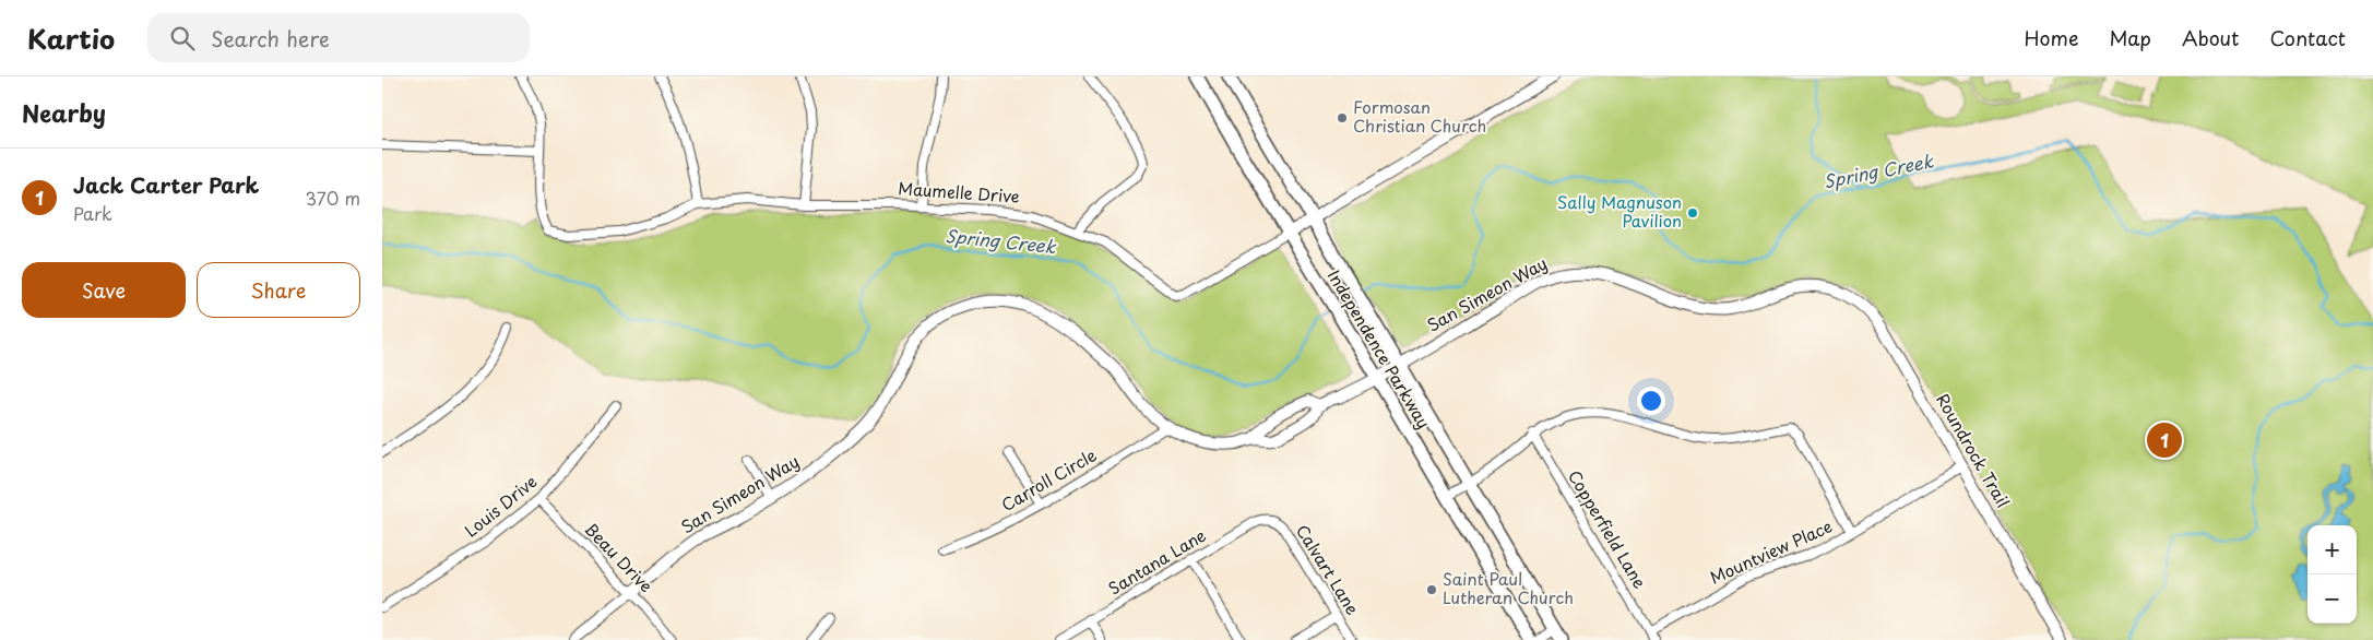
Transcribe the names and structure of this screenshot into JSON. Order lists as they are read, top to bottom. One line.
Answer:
{"streets":{"main road":["Independence Parkway"],"street":["Maumelle Drive","San Simeon Way","Roundrock Trail","Carroll Circle","Louis Drive","Copperfield Lane","Mountview Place","Beau Drive","Santana Lane","Calvart Lane"]},"crossings":[["Maumelle Drive","Independence Parkway"],["San Simeon Way","Independence Parkway"],["San Simeon Way","Roundrock Trail"],["San Simeon Way","Carroll Circle"],["San Simeon Way","Beau Drive"],["Roundrock Trail","Mountview Place"],["Louis Drive","Beau Drive"],["Copperfield Lane","Mountview Place"],["Santana Lane","Calvart Lane"]],"water":["Spring Creek"],"places":["Formosan Christian Church","Sally Magnuson Pavilion","Saint Paul Lutheran Church"],"page":{"header":"Kartio","search":"Search here","nav":["Home","Map","About","Contact"],"heading":"Nearby","list":[{"mark":"1","name":"Jack Carter Park","note":"Park","value":"370 m"}],"buttons":["Save","Share"],"pins":"1","map_buttons":["+","−"]}}
